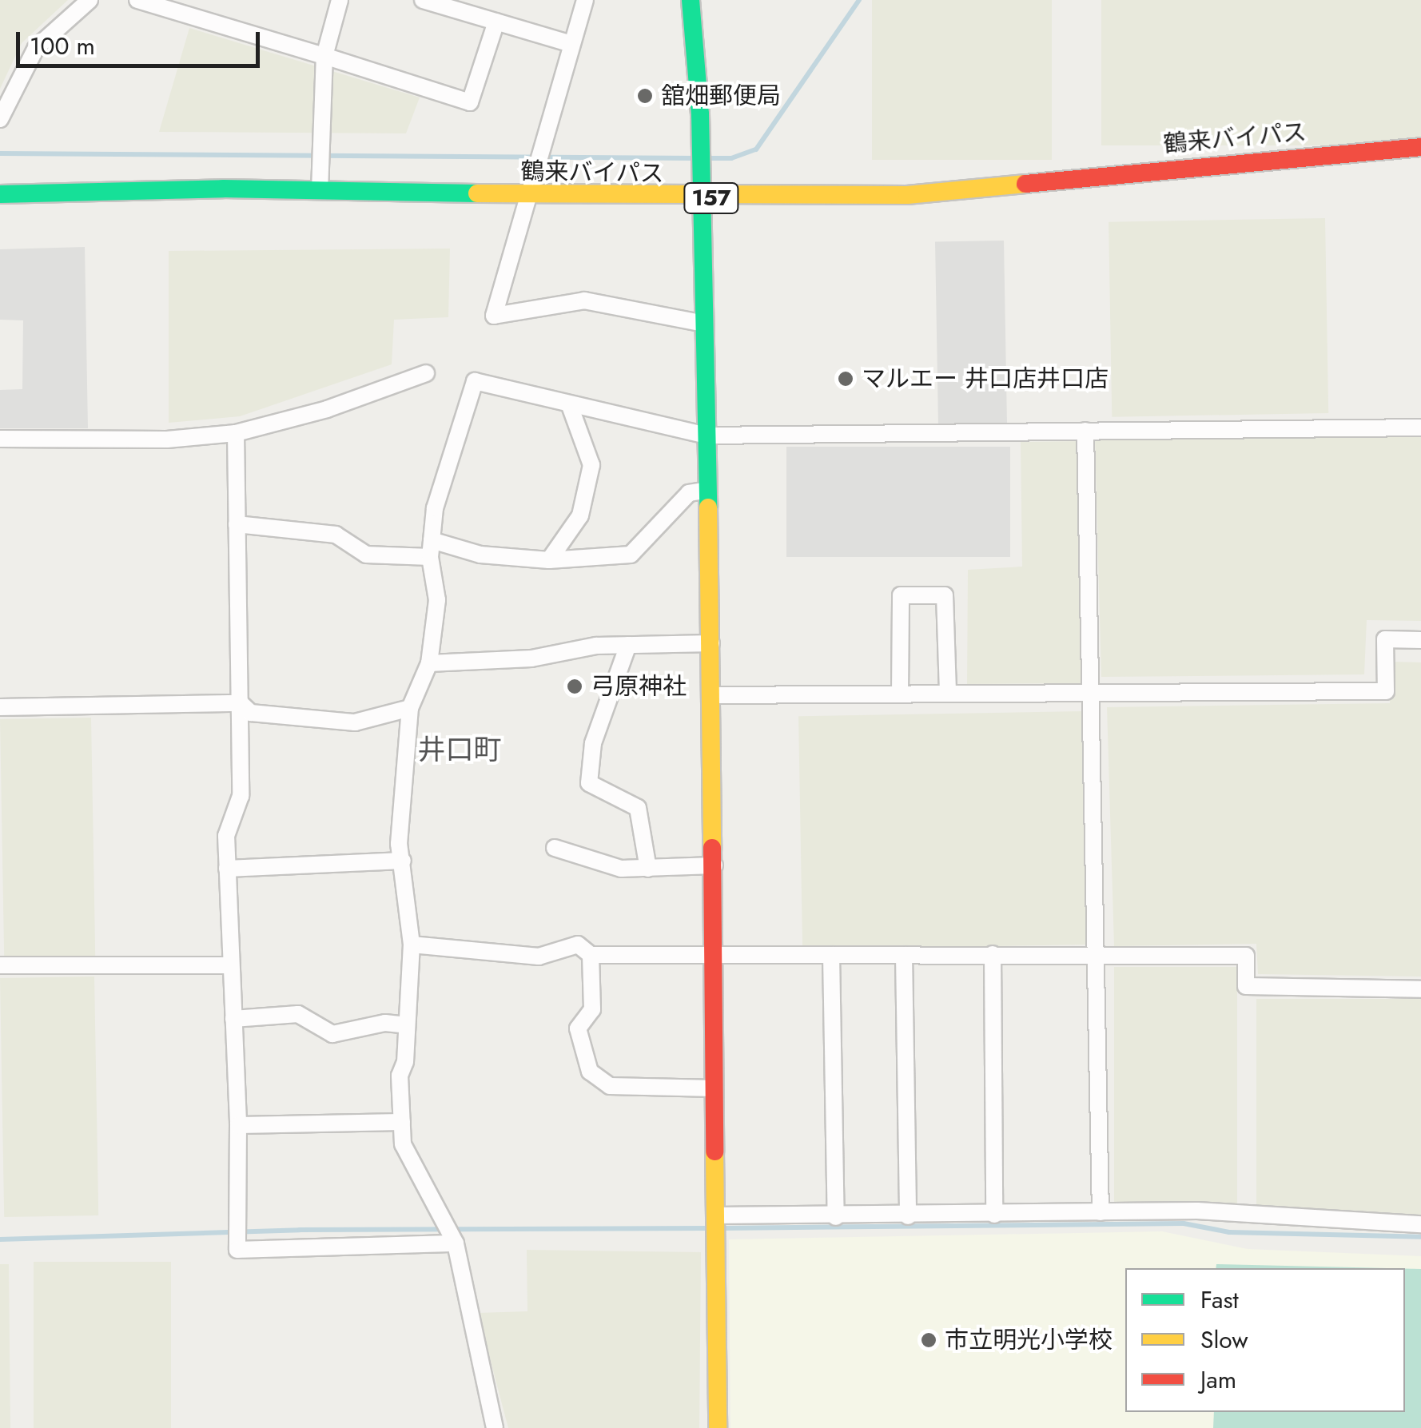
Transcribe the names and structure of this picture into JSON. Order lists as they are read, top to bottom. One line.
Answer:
{"streets":{"main road":["鶴来バイパス","157"]},"districts":["井口町"],"places":["舘畑郵便局","マルエー 井口店井口店","弓原神社","市立明光小学校"],"legend":["Fast","Slow","Jam"],"scale_bar":"100 m"}
